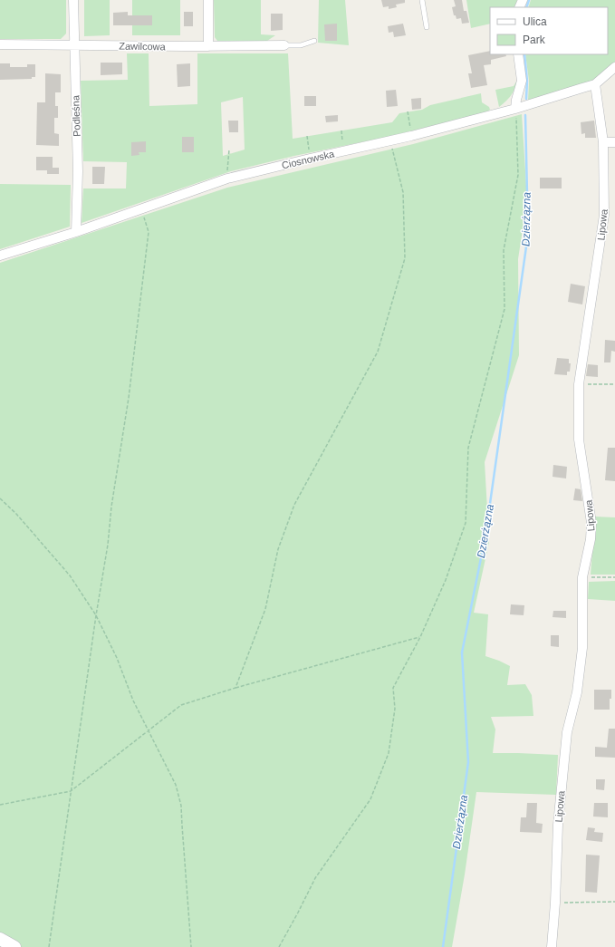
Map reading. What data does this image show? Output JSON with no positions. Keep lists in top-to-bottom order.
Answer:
{
  "streets": {
    "street": [
      "Zawilcowa",
      "Podleśna",
      "Ciosnowska",
      "Lipowa"
    ]
  },
  "crossings": [
    ["Zawilcowa", "Podleśna"],
    ["Podleśna", "Ciosnowska"],
    ["Ciosnowska", "Lipowa"]
  ],
  "water": ["Dzierżązna"],
  "legend": ["Ulica", "Park"]
}
